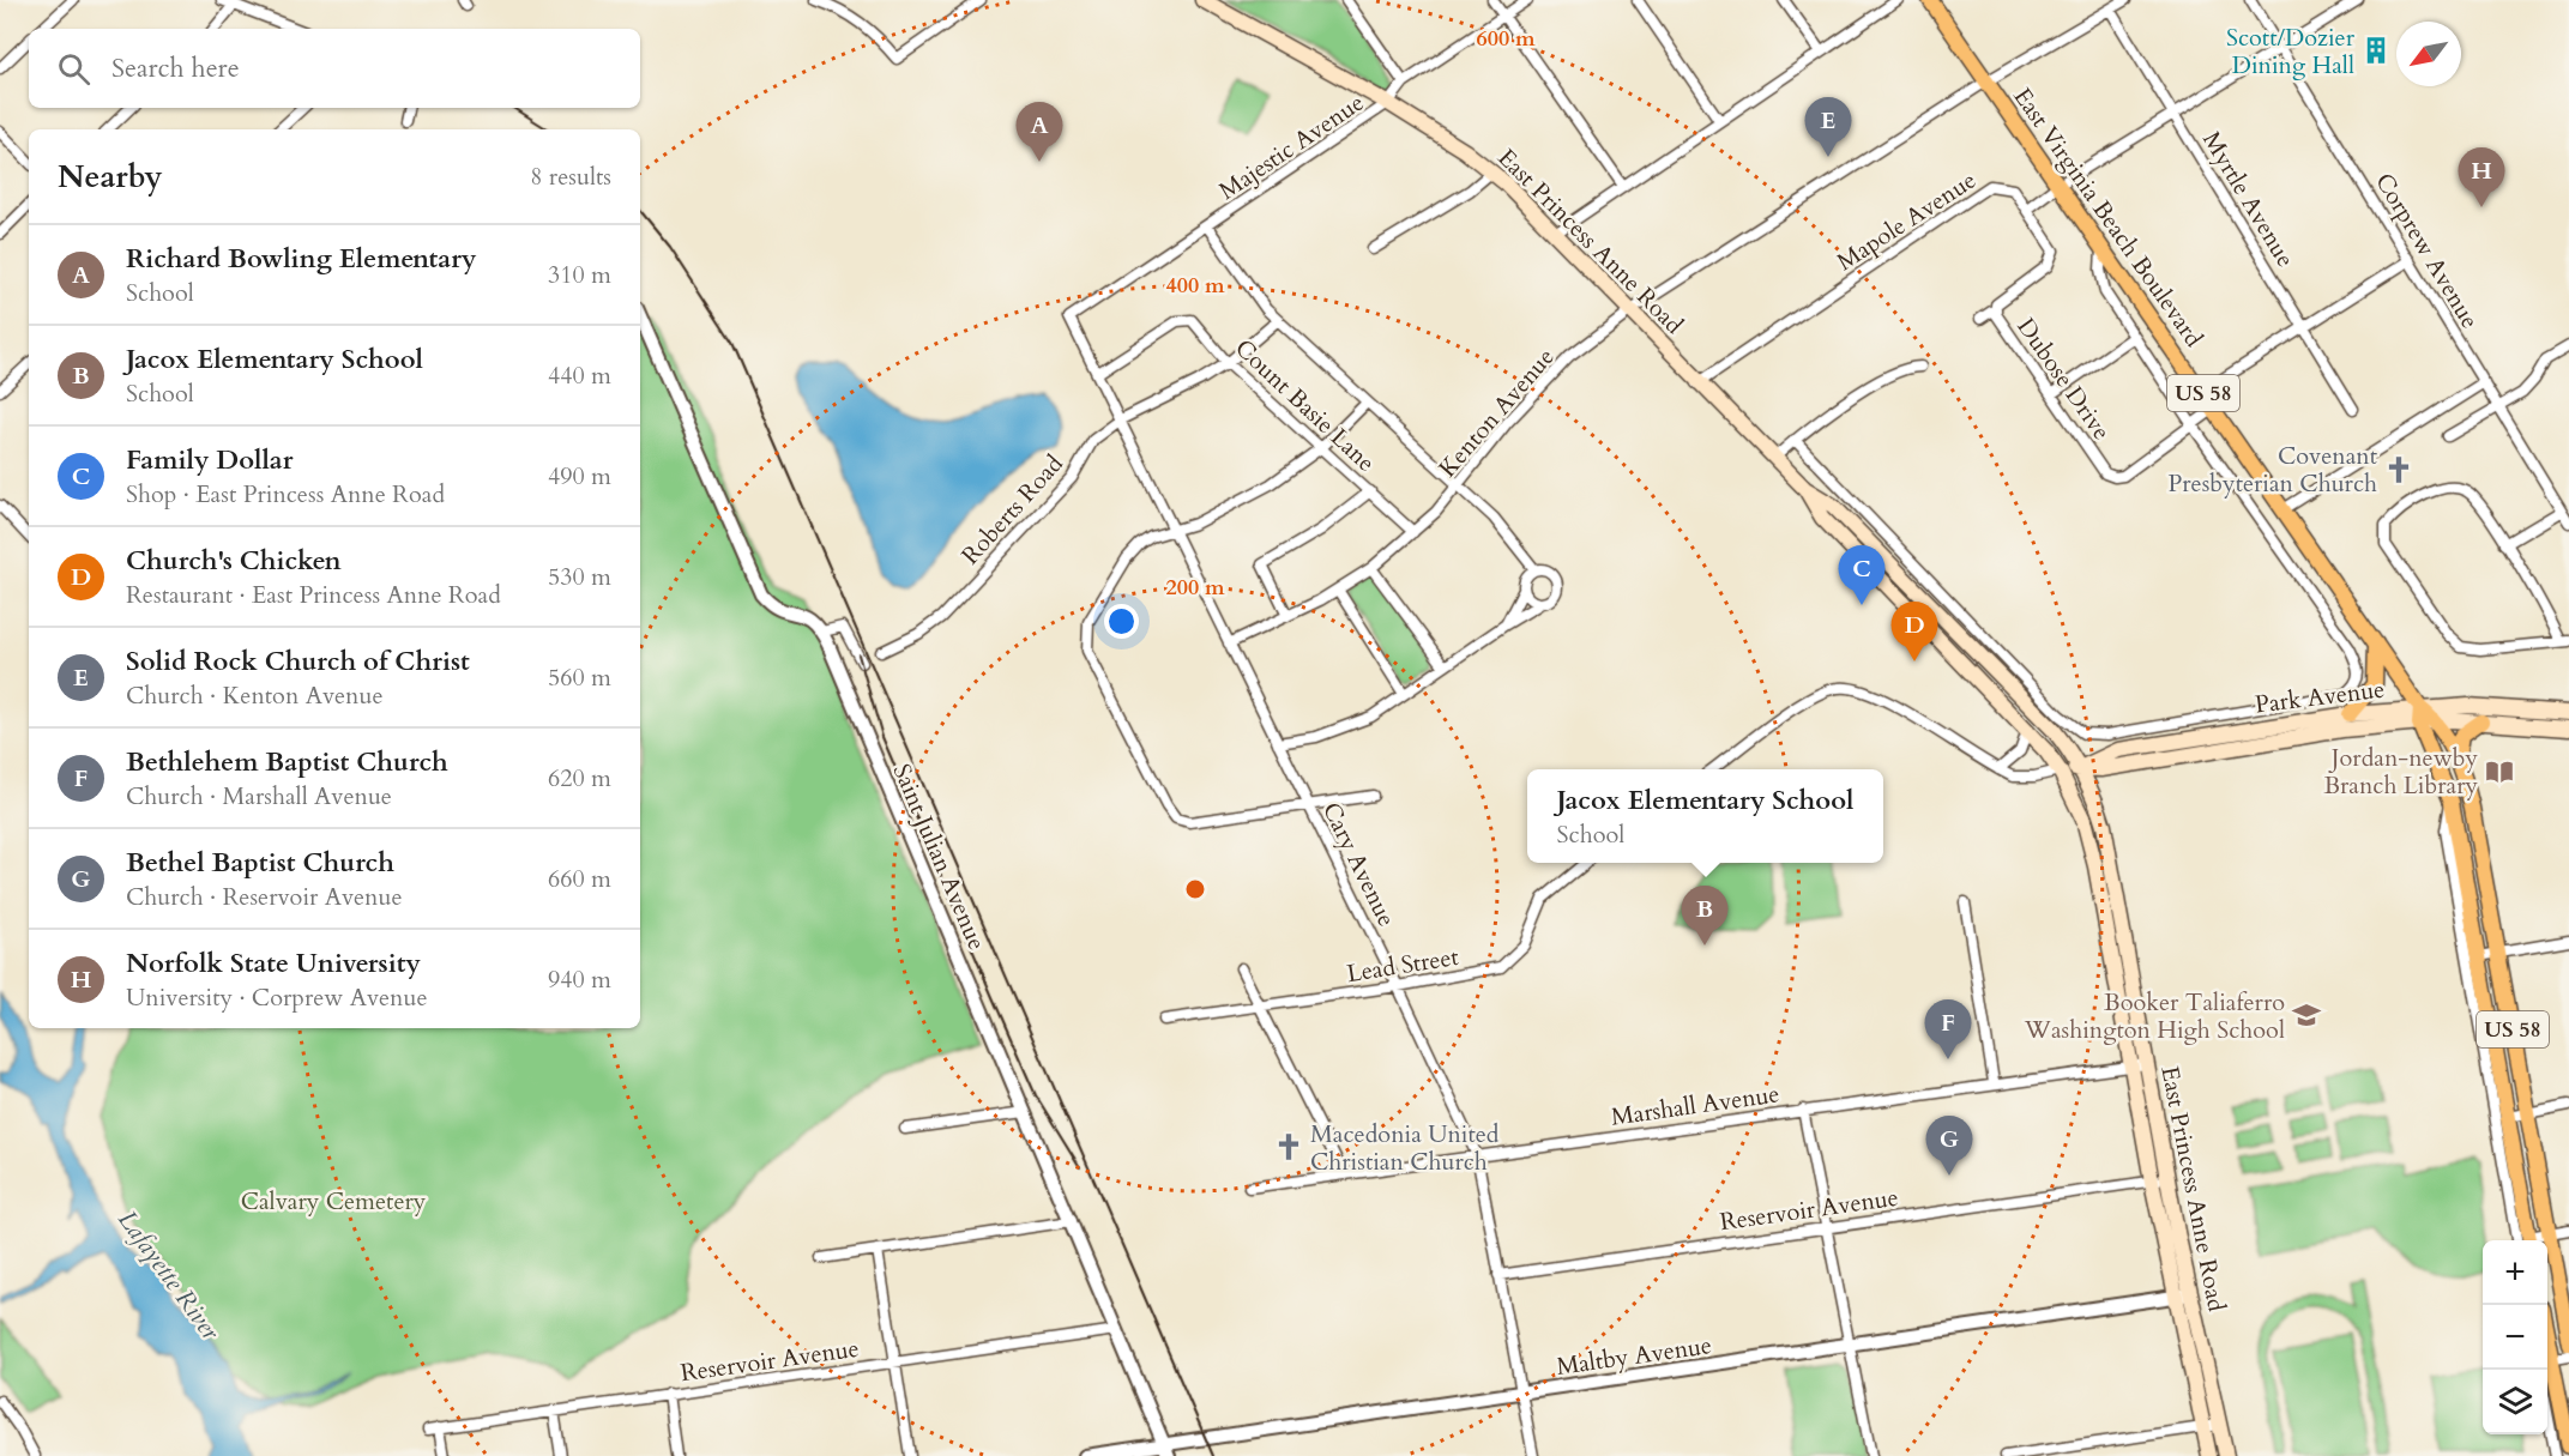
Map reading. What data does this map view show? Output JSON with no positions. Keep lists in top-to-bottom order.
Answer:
{
  "streets": {
    "main road": [
      "East Virginia Beach Boulevard",
      "East Princess Anne Road",
      "US 58",
      "Park Avenue"
    ],
    "street": [
      "Majestic Avenue",
      "Myrtle Avenue",
      "Mapole Avenue",
      "Corprew Avenue",
      "Dubose Drive",
      "Count Basie Lane",
      "Kenton Avenue",
      "Roberts Road",
      "Saint Julian Avenue",
      "Cary Avenue",
      "Lead Street",
      "Marshall Avenue",
      "Reservoir Avenue",
      "Maltby Avenue"
    ]
  },
  "crossings": [
    ["Majestic Avenue", "East Princess Anne Road"],
    ["Majestic Avenue", "Cary Avenue"],
    ["Myrtle Avenue", "Kenton Avenue"],
    ["East Virginia Beach Boulevard", "Dubose Drive"],
    ["East Virginia Beach Boulevard", "Kenton Avenue"],
    ["East Virginia Beach Boulevard", "Park Avenue"],
    ["Mapole Avenue", "East Princess Anne Road"],
    ["Mapole Avenue", "Dubose Drive"],
    ["East Princess Anne Road", "Kenton Avenue"],
    ["East Princess Anne Road", "Park Avenue"],
    ["East Princess Anne Road", "Marshall Avenue"],
    ["East Princess Anne Road", "Reservoir Avenue"],
    ["East Princess Anne Road", "Maltby Avenue"],
    ["US 58", "Park Avenue"],
    ["Count Basie Lane", "Kenton Avenue"],
    ["Count Basie Lane", "Roberts Road"],
    ["Count Basie Lane", "Cary Avenue"],
    ["Kenton Avenue", "Cary Avenue"],
    ["Roberts Road", "Cary Avenue"],
    ["Saint Julian Avenue", "Reservoir Avenue"],
    ["Saint Julian Avenue", "Maltby Avenue"],
    ["Cary Avenue", "Lead Street"],
    ["Cary Avenue", "Marshall Avenue"],
    ["Cary Avenue", "Reservoir Avenue"],
    ["Cary Avenue", "Maltby Avenue"]
  ],
  "water": ["Lafayette River"],
  "parks": ["Calvary Cemetery"],
  "places": {
    "building": ["Scott/Dozier Dining Hall"],
    "church": ["Covenant Presbyterian Church", "Macedonia United Christian Church"],
    "library": ["Jordan-newby Branch Library"],
    "school or university": ["Booker Taliaferro Washington High School"]
  },
  "north": "bottom left",
  "page": {
    "search": "Search here",
    "pins": [
      "E",
      "A",
      "H",
      "C",
      "D",
      "B",
      "F",
      "G"
    ],
    "heading": ["Nearby", "8 results"],
    "list": [
      {
        "mark": "A",
        "name": "Richard Bowling Elementary",
        "note": "School",
        "value": "310 m"
      },
      {
        "mark": "B",
        "name": "Jacox Elementary School",
        "note": "School",
        "value": "440 m"
      },
      {
        "mark": "C",
        "name": "Family Dollar",
        "note": "Shop · East Princess Anne Road",
        "value": "490 m"
      },
      {
        "mark": "D",
        "name": "Church's Chicken",
        "note": "Restaurant · East Princess Anne Road",
        "value": "530 m"
      },
      {
        "mark": "E",
        "name": "Solid Rock Church of Christ",
        "note": "Church · Kenton Avenue",
        "value": "560 m"
      },
      {
        "mark": "F",
        "name": "Bethlehem Baptist Church",
        "note": "Church · Marshall Avenue",
        "value": "620 m"
      },
      {
        "mark": "G",
        "name": "Bethel Baptist Church",
        "note": "Church · Reservoir Avenue",
        "value": "660 m"
      },
      {
        "mark": "H",
        "name": "Norfolk State University",
        "note": "University · Corprew Avenue",
        "value": "940 m"
      }
    ],
    "popup": ["Jacox Elementary School", "School"],
    "map_buttons": ["+", "−"]
  },
  "rings": ["600 m", "400 m", "200 m"]
}
